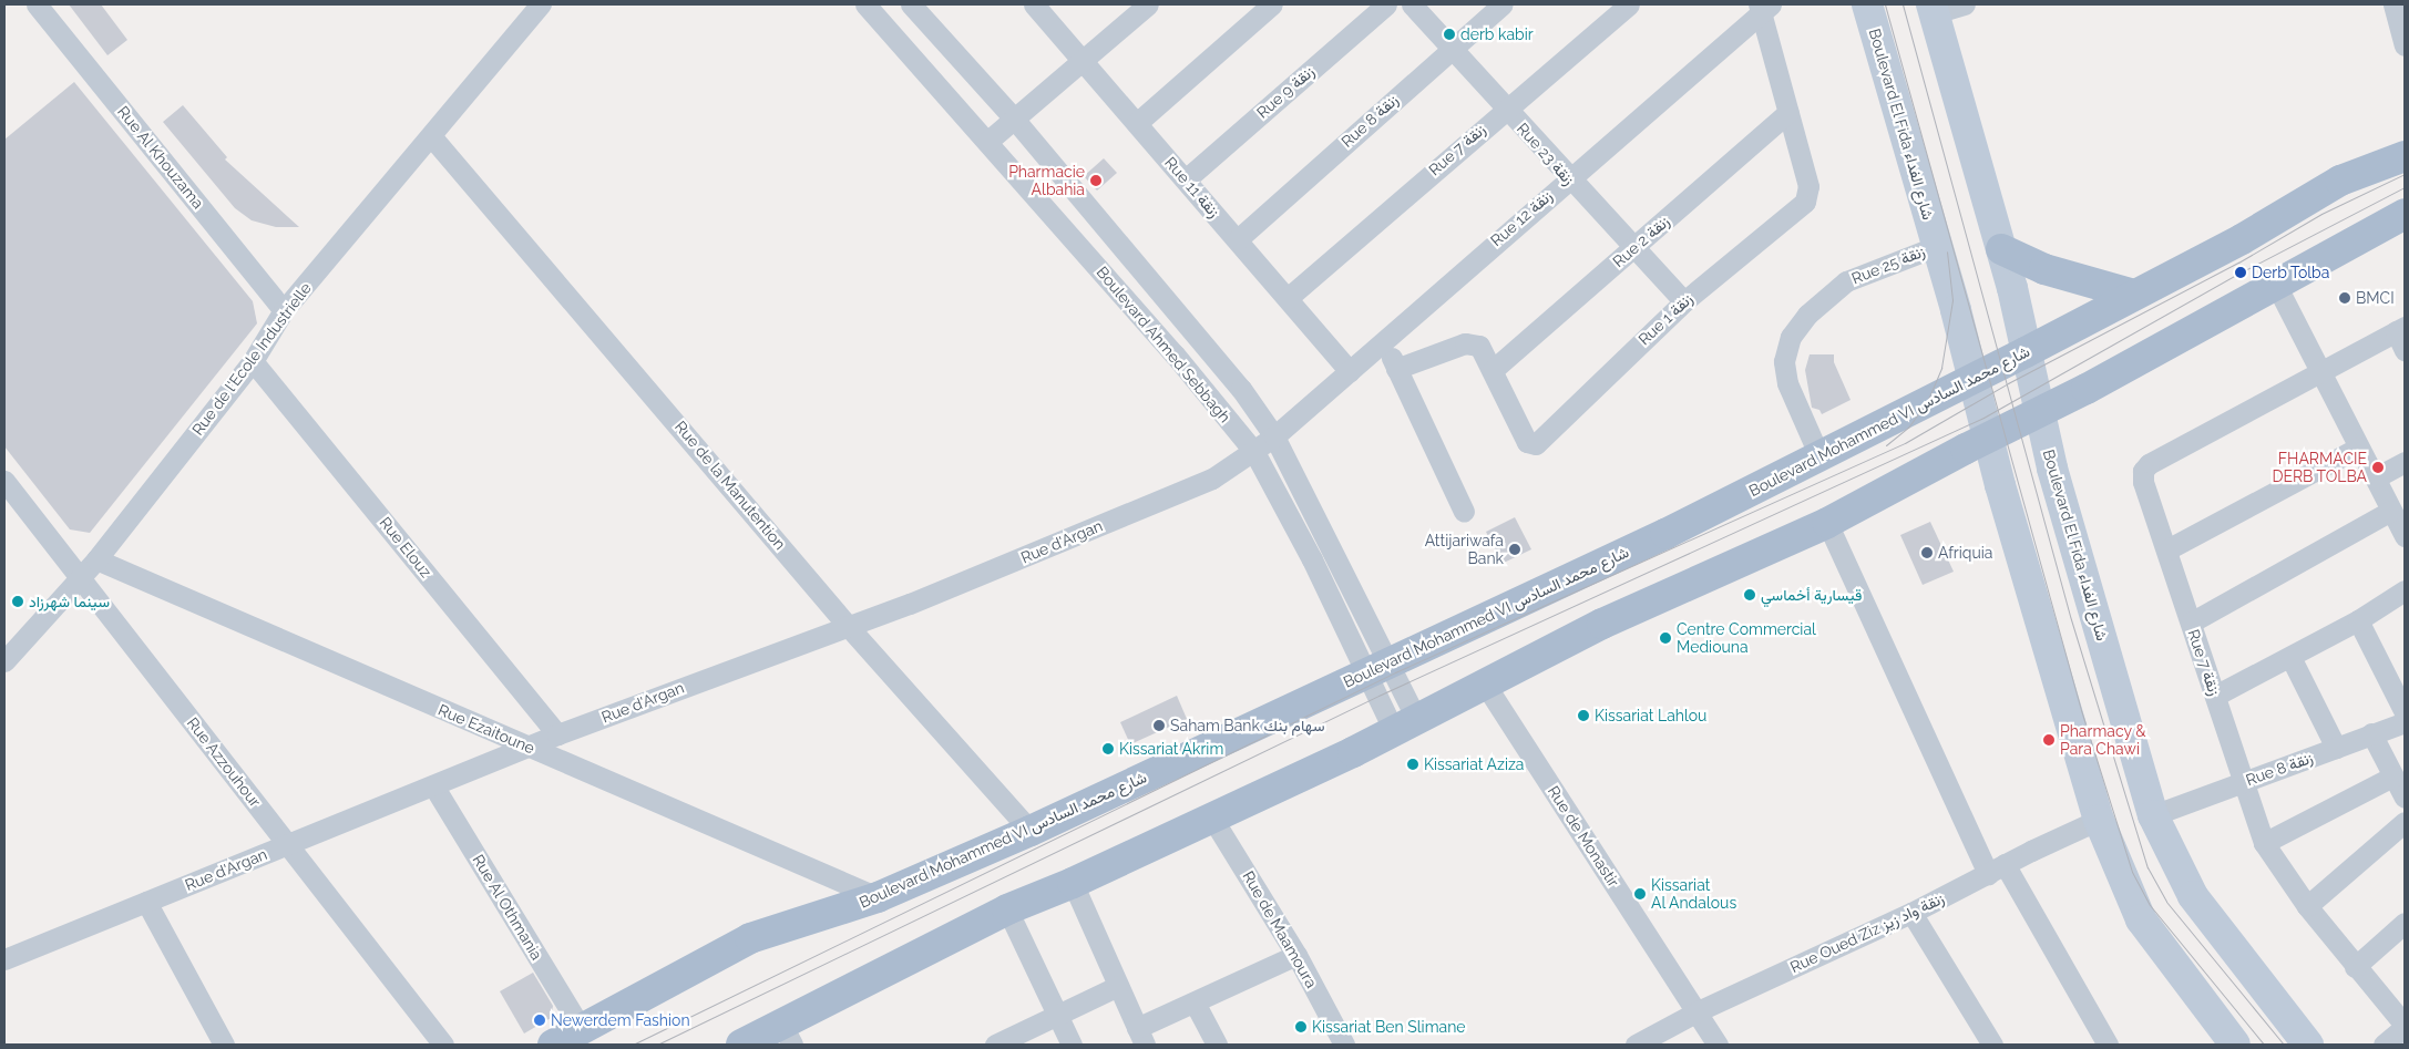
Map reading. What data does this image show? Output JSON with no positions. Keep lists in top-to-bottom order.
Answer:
{
  "streets": {
    "main road": ["Boulevard El Fida شارع الفداء", "Boulevard Mohammed VI شارع محمد السادس"],
    "street": [
      "Rue 9 زنقة",
      "Rue 8 زنقة",
      "Rue 7 زنقة",
      "Rue 23 زنقة",
      "Rue Al Khouzama",
      "Rue 11 زنقة",
      "Rue 12 زنقة",
      "Rue 2 زنقة",
      "Rue 25 زنقة",
      "Rue 1 زنقة",
      "Boulevard Ahmed Sebbagh",
      "Rue de l'Ecole Industrielle",
      "Rue de la Manutention",
      "Rue d'Argan",
      "Rue Elouz",
      "Rue Ezaitoune",
      "Rue Azzouhour",
      "Rue de Monastir",
      "Rue Al Othmania",
      "Rue de Maamoura",
      "Rue Oued Ziz زنقة واد زيز"
    ]
  },
  "crossings": [
    ["Rue 9 زنقة", "Rue 11 زنقة"],
    ["Rue 8 زنقة", "Boulevard El Fida شارع الفداء"],
    ["Rue 8 زنقة", "Rue 7 زنقة"],
    ["Rue 8 زنقة", "Rue 23 زنقة"],
    ["Rue 8 زنقة", "Rue 11 زنقة"],
    ["Boulevard El Fida شارع الفداء", "Rue 25 زنقة"],
    ["Boulevard El Fida شارع الفداء", "Boulevard Mohammed VI شارع محمد السادس"],
    ["Boulevard El Fida شارع الفداء", "Rue Oued Ziz زنقة واد زيز"],
    ["Rue 7 زنقة", "Rue 23 زنقة"],
    ["Rue 7 زنقة", "Rue 11 زنقة"],
    ["Rue 23 زنقة", "Rue 12 زنقة"],
    ["Rue 23 زنقة", "Rue 2 زنقة"],
    ["Rue 23 زنقة", "Rue 1 زنقة"],
    ["Rue Al Khouzama", "Rue de l'Ecole Industrielle"],
    ["Rue 11 زنقة", "Rue 12 زنقة"],
    ["Rue 12 زنقة", "Boulevard Ahmed Sebbagh"],
    ["Rue 12 زنقة", "Rue d'Argan"],
    ["Rue 2 زنقة", "Rue 1 زنقة"],
    ["Rue 25 زنقة", "Boulevard Mohammed VI شارع محمد السادس"],
    ["Boulevard Ahmed Sebbagh", "Boulevard Mohammed VI شارع محمد السادس"],
    ["Boulevard Ahmed Sebbagh", "Rue d'Argan"],
    ["Rue de l'Ecole Industrielle", "Rue de la Manutention"],
    ["Rue de l'Ecole Industrielle", "Rue Elouz"],
    ["Rue de l'Ecole Industrielle", "Rue Ezaitoune"],
    ["Rue de l'Ecole Industrielle", "Rue Azzouhour"],
    ["Boulevard Mohammed VI شارع محمد السادس", "Rue de la Manutention"],
    ["Boulevard Mohammed VI شارع محمد السادس", "Rue Ezaitoune"],
    ["Boulevard Mohammed VI شارع محمد السادس", "Rue Al Othmania"],
    ["Rue de la Manutention", "Rue d'Argan"],
    ["Rue d'Argan", "Rue Elouz"],
    ["Rue d'Argan", "Rue Ezaitoune"],
    ["Rue d'Argan", "Rue Azzouhour"],
    ["Rue d'Argan", "Rue Al Othmania"],
    ["Rue de Monastir", "Rue Oued Ziz زنقة واد زيز"]
  ],
  "places": [
    "derb kabir",
    "Pharmacie Albahia",
    "Derb Tolba",
    "BMCI",
    "FHARMACIE DERB TOLBA",
    "Attijariwafa Bank",
    "Afriquia",
    "قيسارية أخماسي",
    "سينما شهرزاد",
    "Centre Commercial Mediouna",
    "Kissariat Lahlou",
    "Saham Bank سهام بنك",
    "Pharmacy & Para Chawi",
    "Kissariat Akrim",
    "Kissariat Aziza",
    "Kissariat Al Andalous",
    "Newerdem Fashion",
    "Kissariat Ben Slimane"
  ]
}
